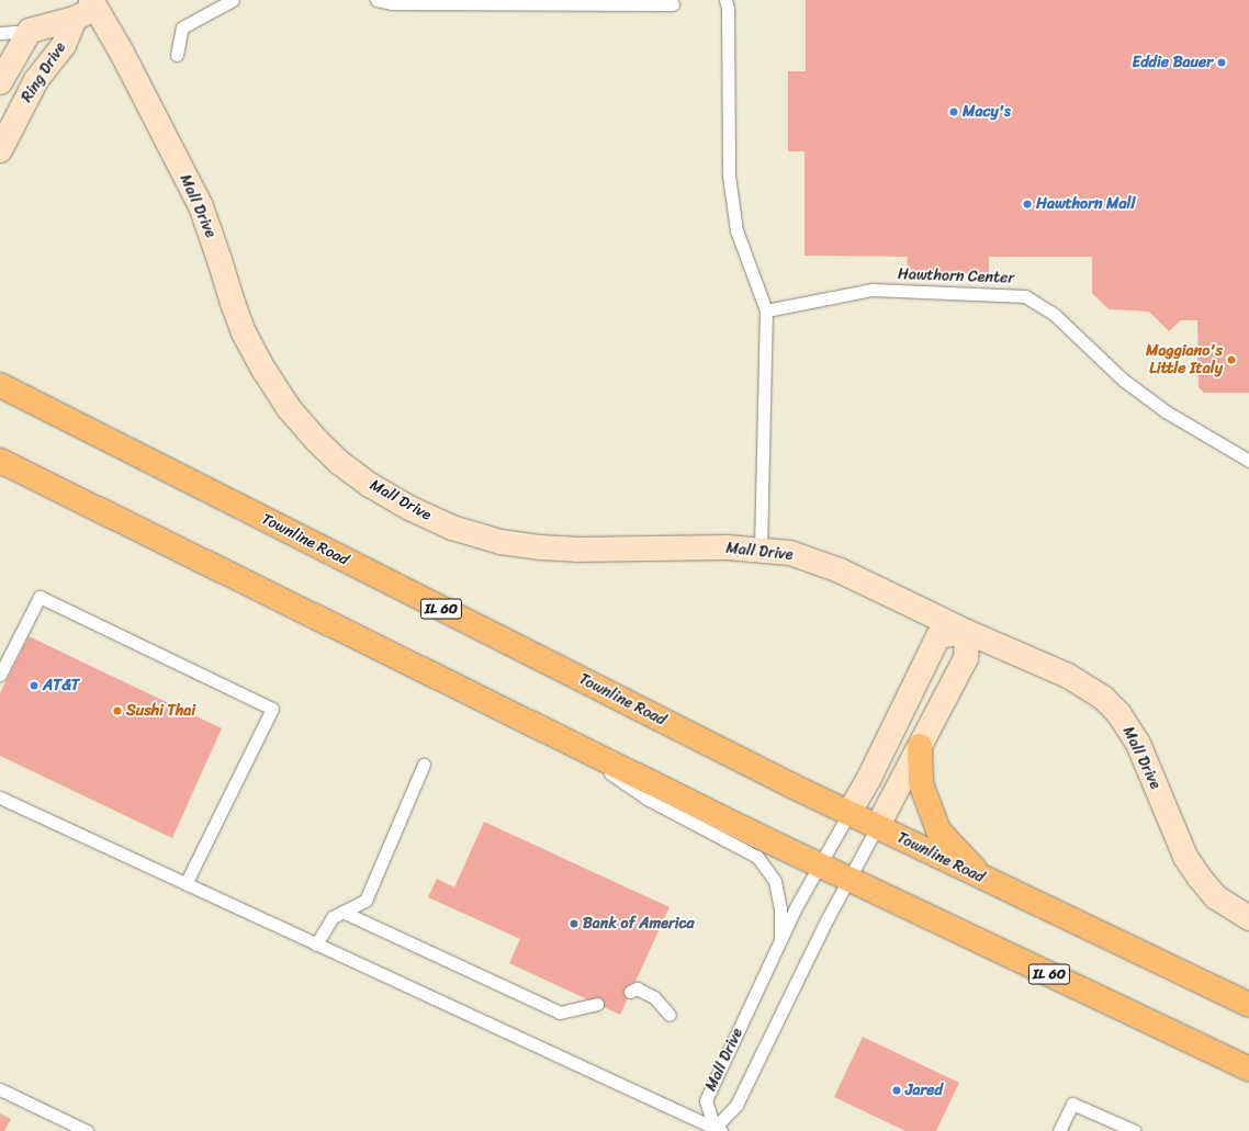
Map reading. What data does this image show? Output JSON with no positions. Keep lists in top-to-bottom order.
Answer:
{
  "streets": {
    "main road": ["Townline Road", "IL 60"],
    "street": ["Ring Drive", "Mall Drive"],
    "lane": ["Hawthorn Center"]
  },
  "crossings": [
    ["Ring Drive", "Mall Drive"],
    ["Mall Drive", "Townline Road"],
    ["Mall Drive", "IL 60"]
  ],
  "places": [
    "Eddie Bauer",
    "Macy's",
    "Hawthorn Mall",
    "Maggiano's Little Italy",
    "AT&T",
    "Sushi Thai",
    "Bank of America",
    "Jared"
  ]
}
